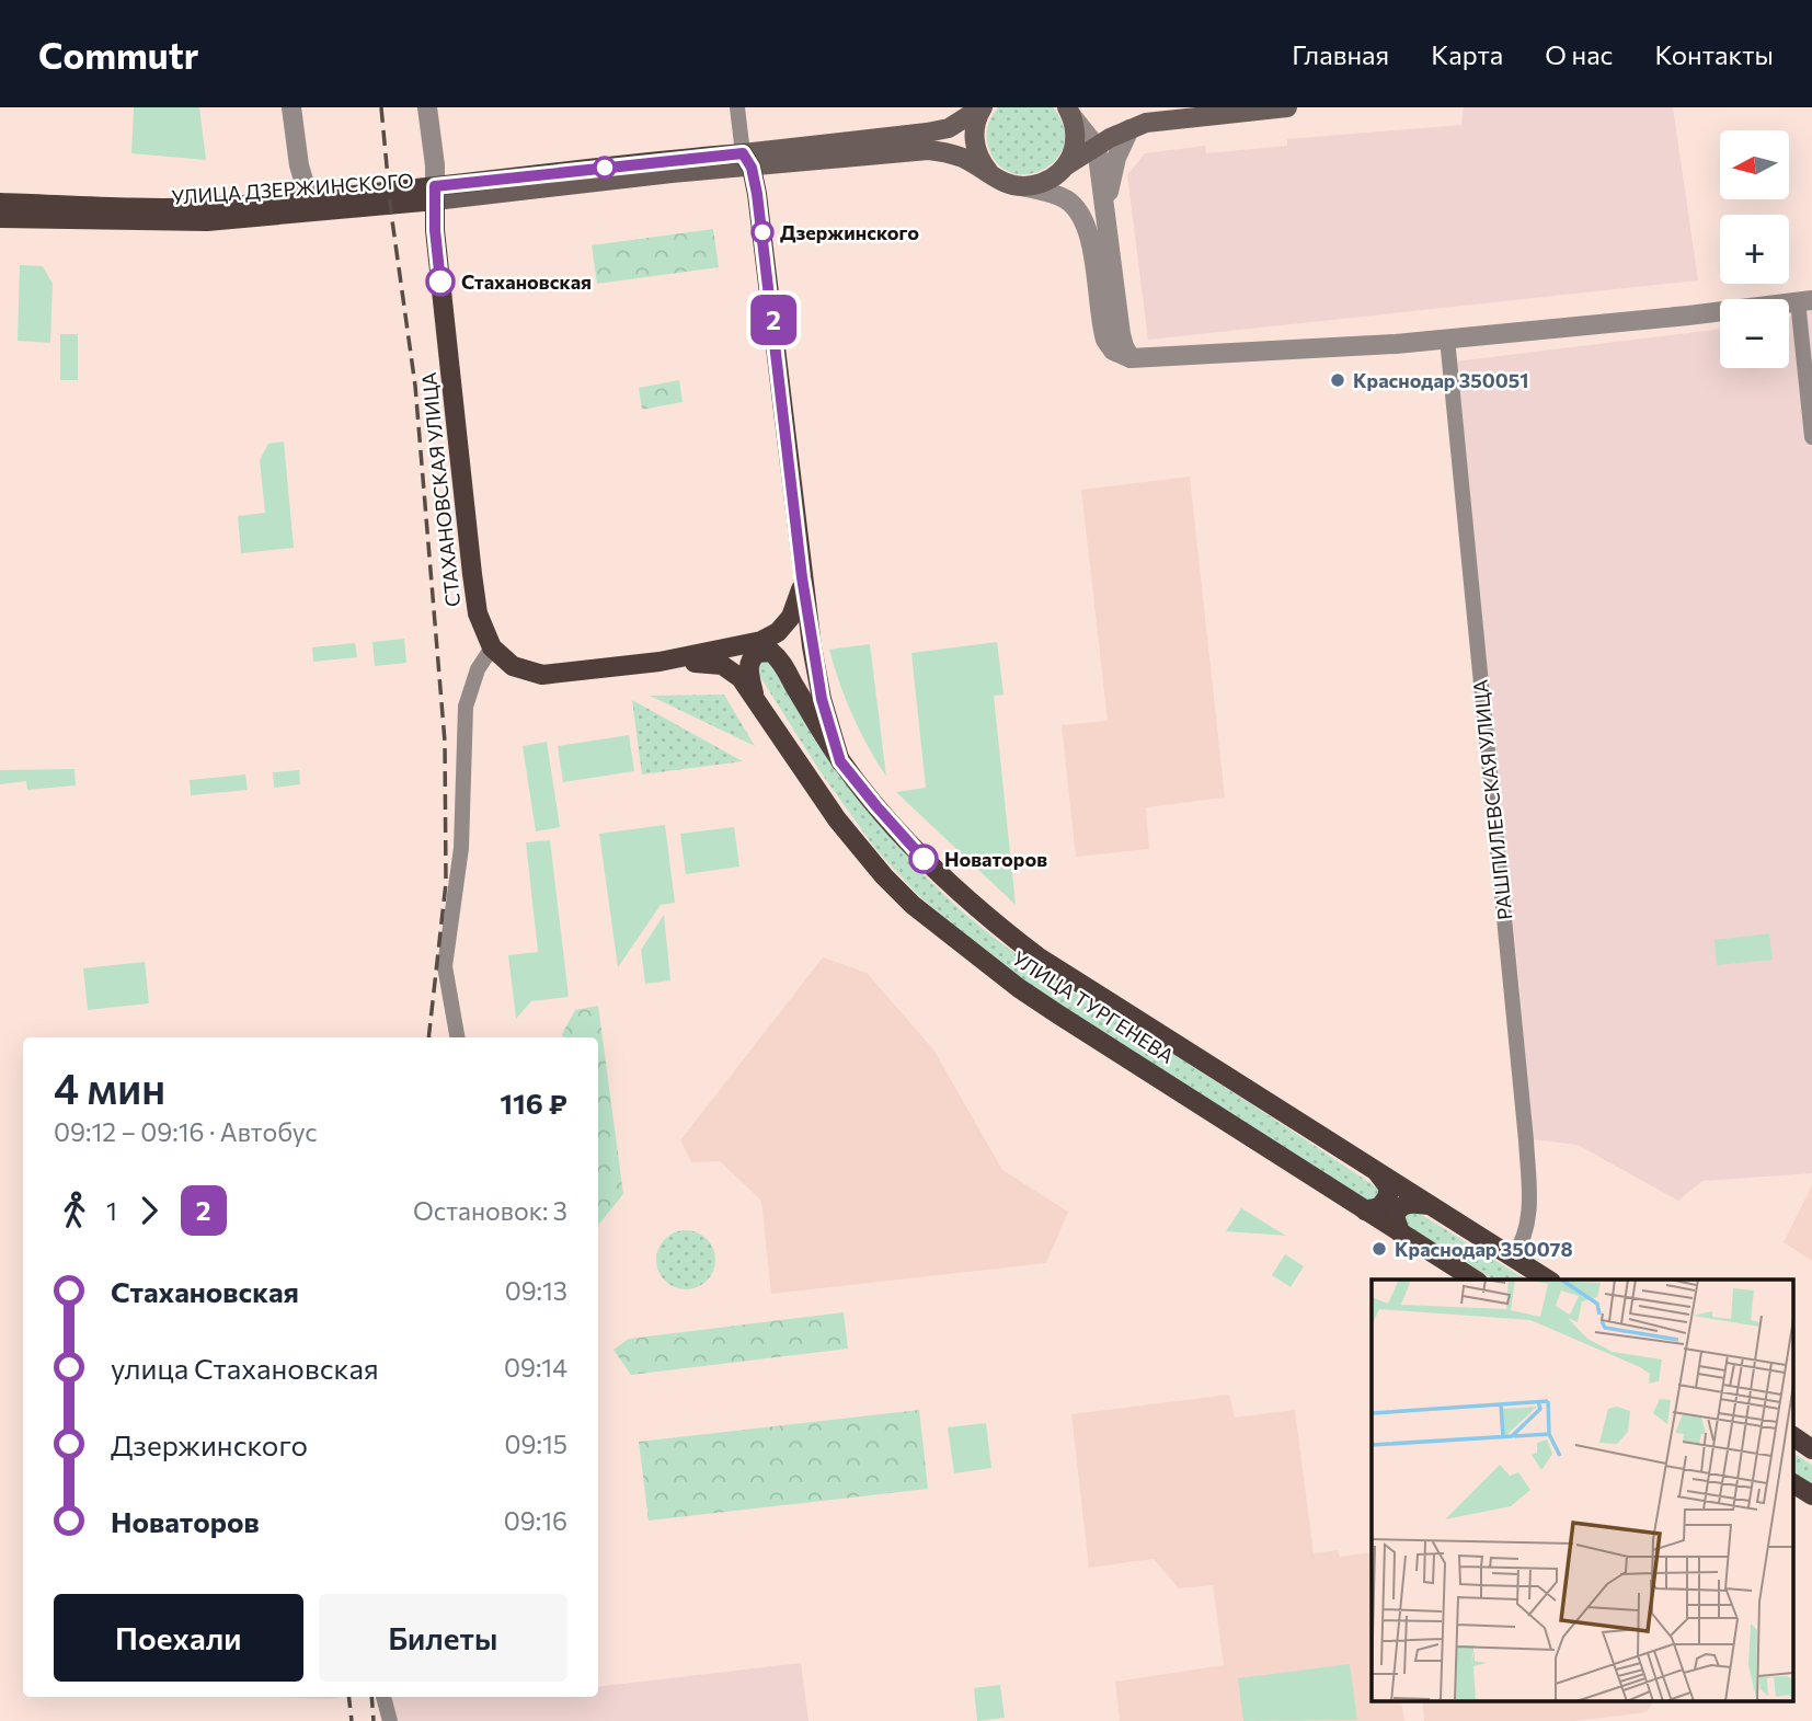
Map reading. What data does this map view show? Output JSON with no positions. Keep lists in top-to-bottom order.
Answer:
{
  "streets": {
    "main road": ["УЛИЦА ДЗЕРЖИНСКОГО", "СТАХАНОВСКАЯ УЛИЦА", "УЛИЦА ТУРГЕНЕВА"],
    "street": ["РАШПИЛЕВСКАЯ УЛИЦА"]
  },
  "crossings": [
    ["УЛИЦА ДЗЕРЖИНСКОГО", "СТАХАНОВСКАЯ УЛИЦА"],
    ["УЛИЦА ДЗЕРЖИНСКОГО", "УЛИЦА ТУРГЕНЕВА"],
    ["РАШПИЛЕВСКАЯ УЛИЦА", "УЛИЦА ТУРГЕНЕВА"]
  ],
  "places": [
    "Дзержинского",
    "Стахановская",
    "Краснодар 350051",
    "Новаторов",
    "Краснодар 350078"
  ],
  "lines": ["bus line 2"],
  "north": "left",
  "page": {
    "header": "Commutr",
    "nav": [
      "Главная",
      "Карта",
      "О нас",
      "Контакты"
    ],
    "on_map": "2",
    "map_buttons": ["+", "−"],
    "heading": ["4 мин", "09:12 – 09:16 · Автобус", "116 ₽"],
    "legs": ["1", "2", "Остановок: 3"],
    "list": [
      {
        "name": "Стахановская",
        "value": "09:13"
      },
      {
        "name": "улица Стахановская",
        "value": "09:14"
      },
      {
        "name": "Дзержинского",
        "value": "09:15"
      },
      {
        "name": "Новаторов",
        "value": "09:16"
      }
    ],
    "buttons": ["Поехали", "Билеты"]
  }
}
